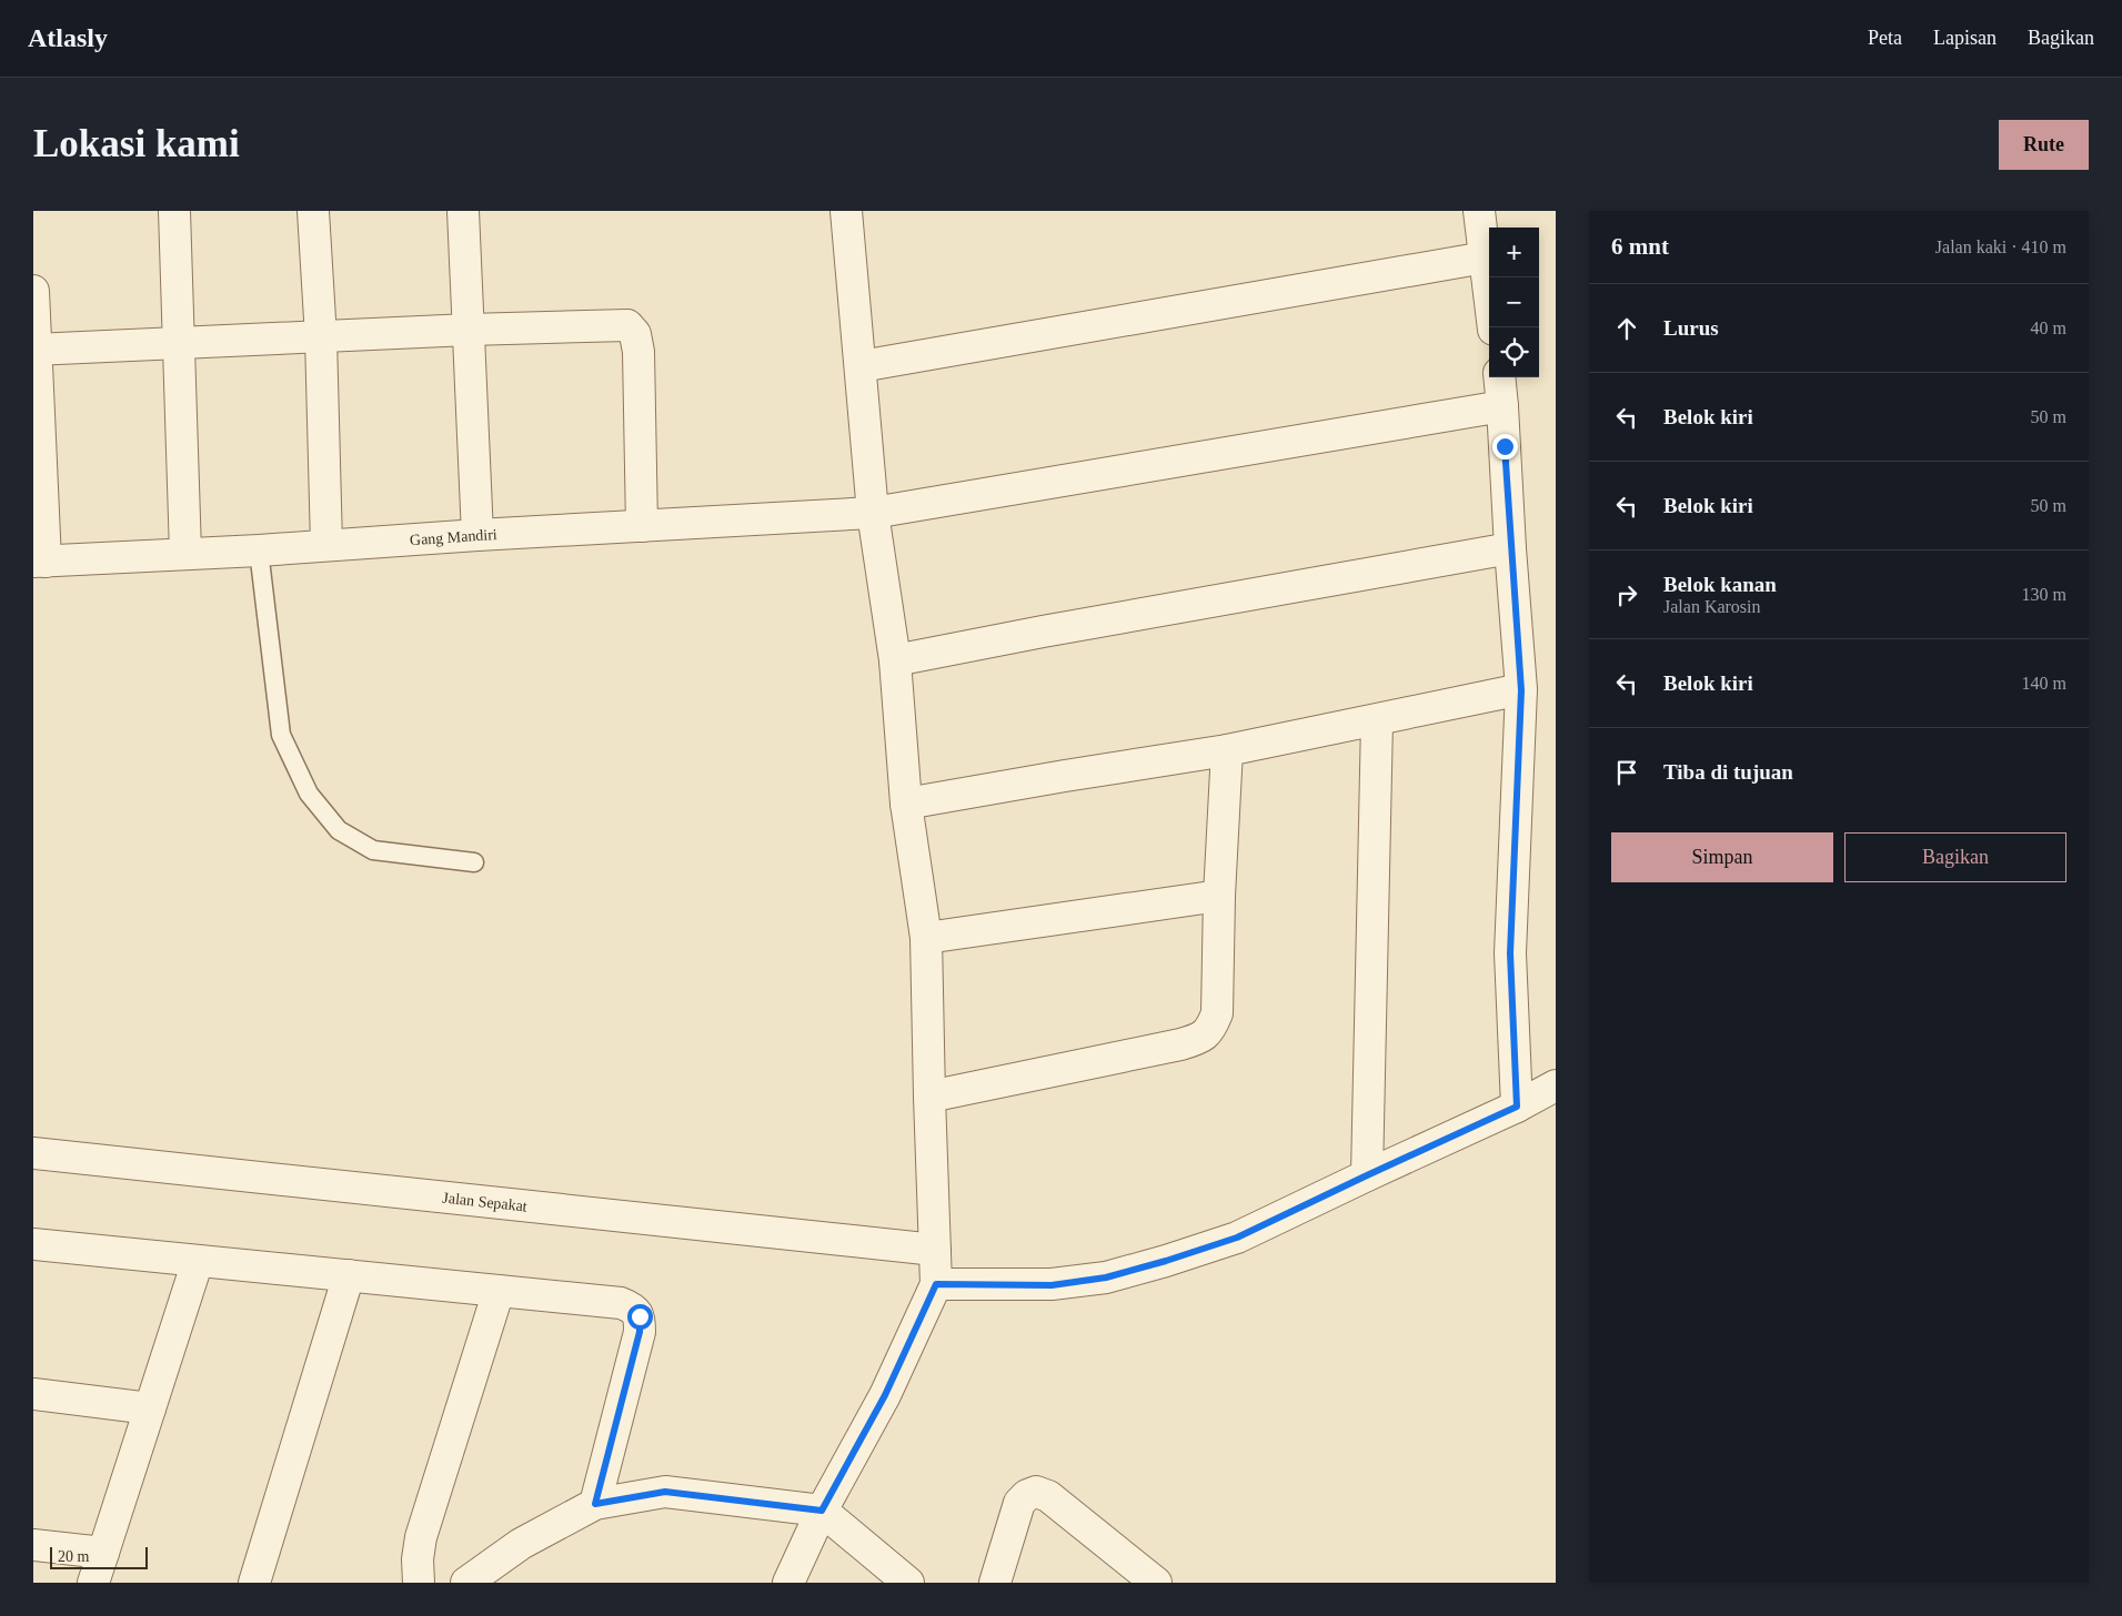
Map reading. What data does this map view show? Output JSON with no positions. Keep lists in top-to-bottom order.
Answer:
{
  "streets": {
    "street": ["Gang Mandiri", "Jalan Sepakat"]
  },
  "scale_bar": "20 m",
  "page": {
    "header": "Atlasly",
    "nav": ["Peta", "Lapisan", "Bagikan"],
    "buttons": [
      "Rute",
      ["Simpan", "Bagikan"]
    ],
    "title": "Lokasi kami",
    "heading": ["6 mnt", "Jalan kaki · 410 m"],
    "map_buttons": ["+", "−"],
    "list": [
      ["Lurus", "40 m"],
      ["Belok kiri", "50 m"],
      ["Belok kiri", "50 m"],
      ["Belok kanan", "Jalan Karosin", "130 m"],
      ["Belok kiri", "140 m"],
      "Tiba di tujuan"
    ],
    "scale": "20 m"
  }
}
